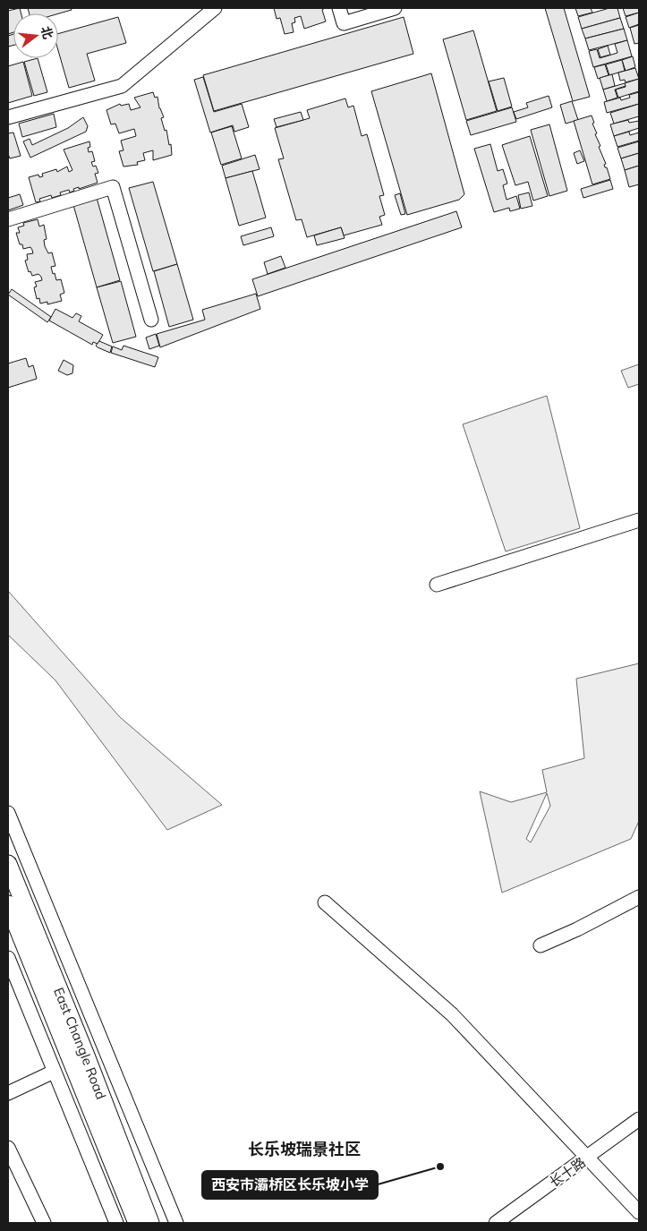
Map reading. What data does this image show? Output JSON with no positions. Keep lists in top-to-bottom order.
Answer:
{
  "streets": {
    "main road": ["East Changle Road"],
    "street": ["长十路"]
  },
  "districts": ["长乐坡瑞景社区"],
  "places": ["西安市灞桥区长乐坡小学"],
  "north": "right"
}
